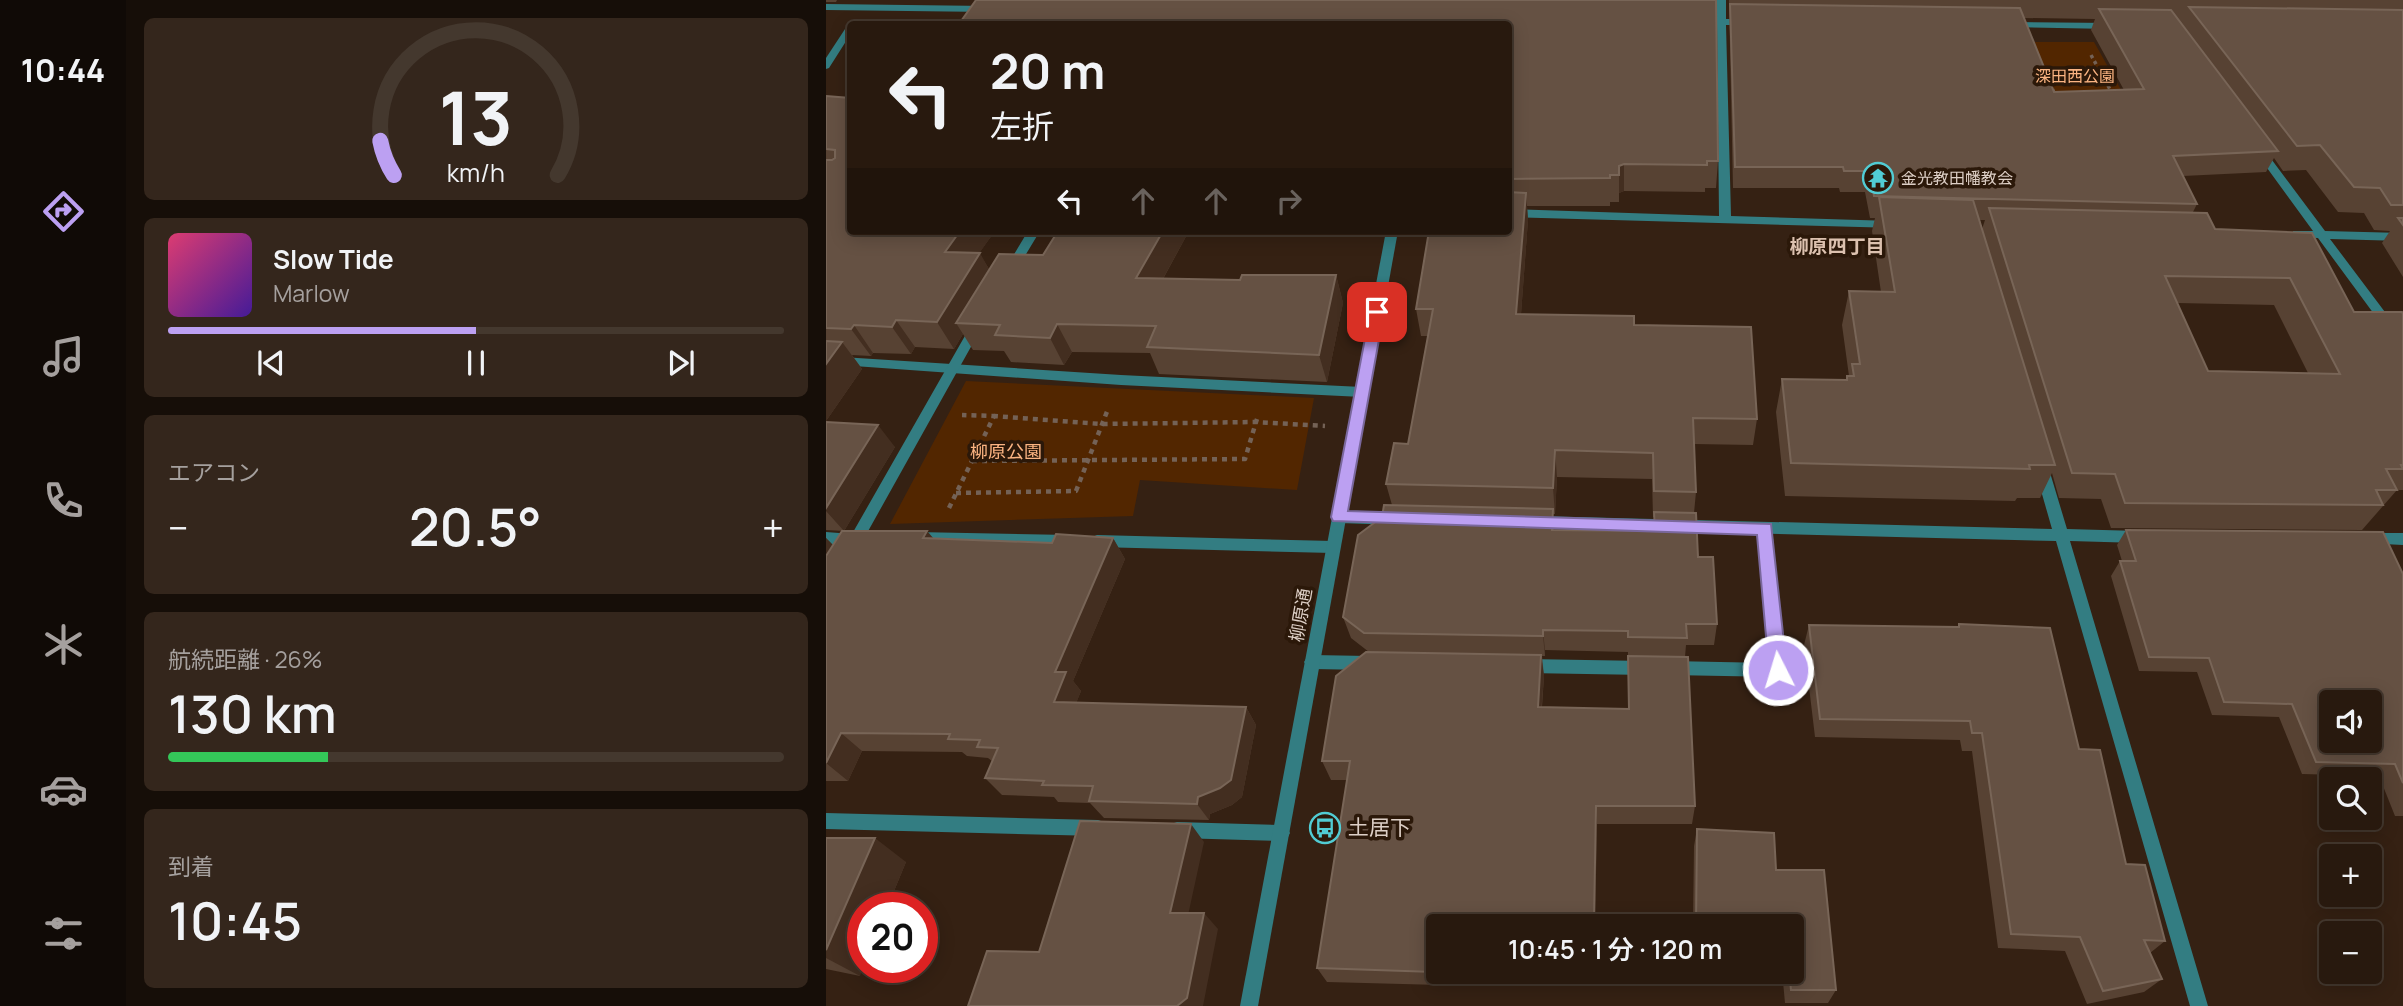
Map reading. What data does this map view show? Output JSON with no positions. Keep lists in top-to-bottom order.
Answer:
{
  "streets": {
    "street": ["柳原通"]
  },
  "districts": ["柳原四丁目"],
  "parks": ["深田西公園", "柳原公園"],
  "places": {
    "temple": ["金光教田幡教会"],
    "bus stop": ["土居下"]
  },
  "page": {
    "tabs": "10:44",
    "turn": ["20 m", "左折"],
    "song": ["Slow Tide", "Marlow"],
    "tile": [
      "エアコン",
      ["航続距離 · 26%", "130 km"],
      ["到着", "10:45"]
    ],
    "heat": ["−", "20.5°", "+"],
    "map_buttons": ["+", "−"],
    "limit": "20",
    "trip": "10:45 · 1 分 · 120 m",
    "gauge": ["13", "km/h"]
  }
}
